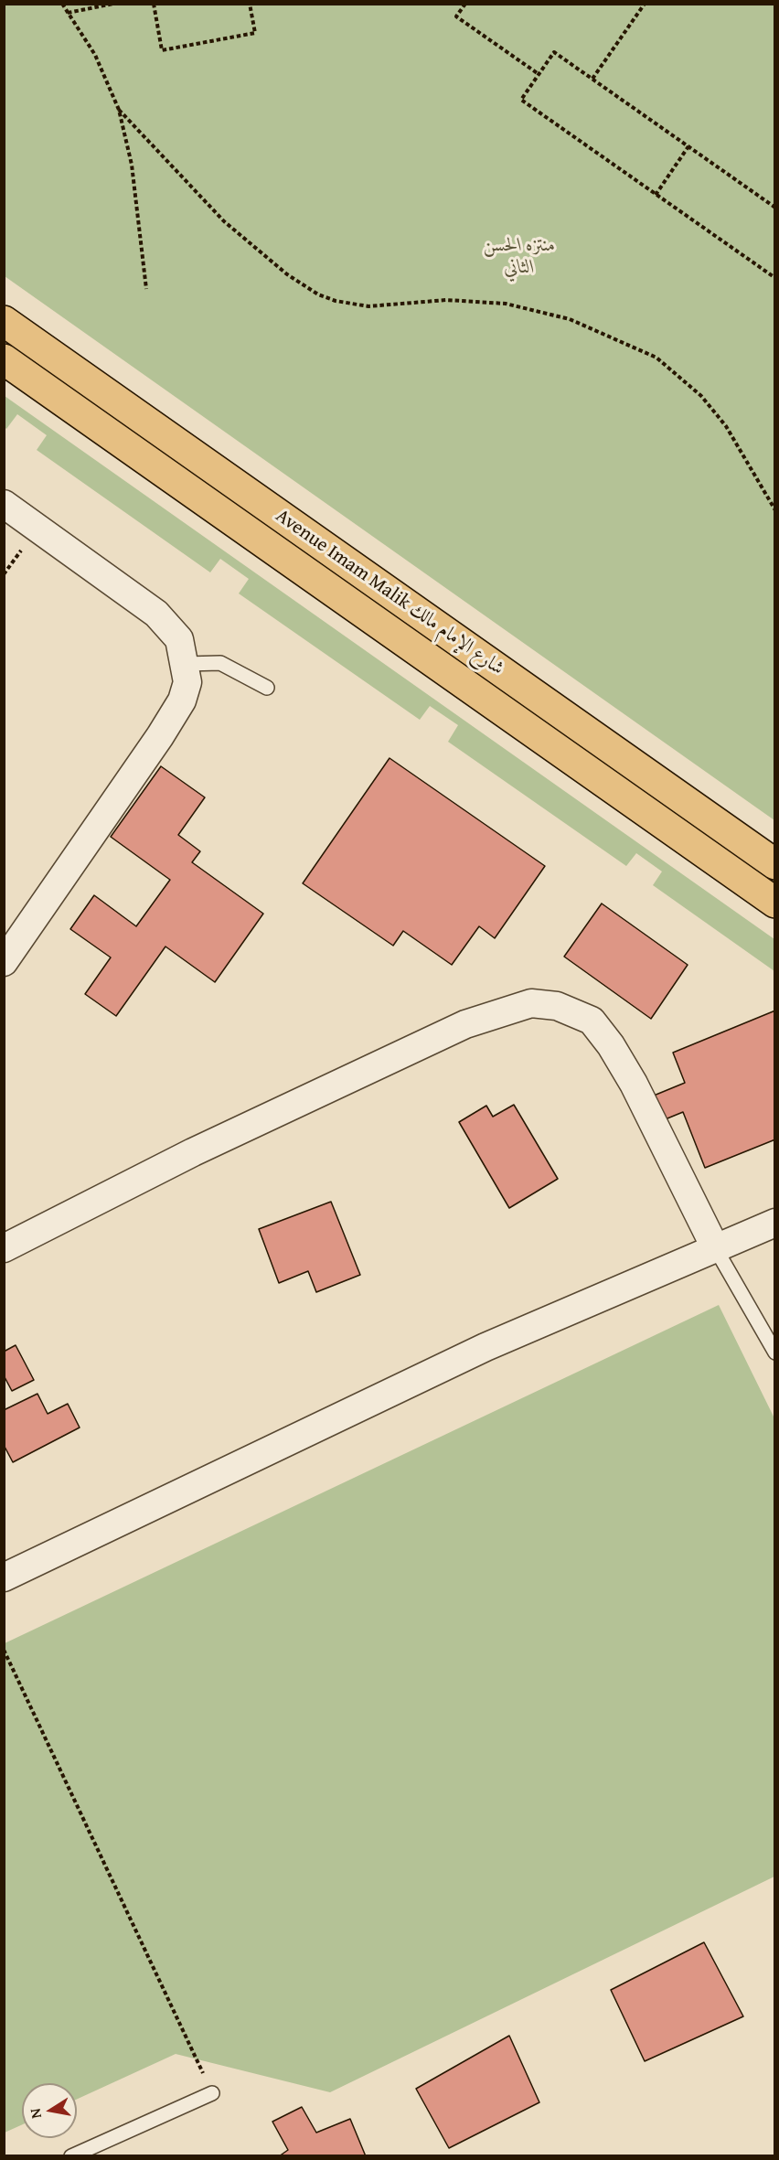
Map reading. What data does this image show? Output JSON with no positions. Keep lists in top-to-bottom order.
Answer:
{
  "streets": {
    "main road": ["Avenue Imam Malik شارع الإمام مالك"]
  },
  "parks": ["منتزه الحسن الثاني"],
  "north": "left"
}
